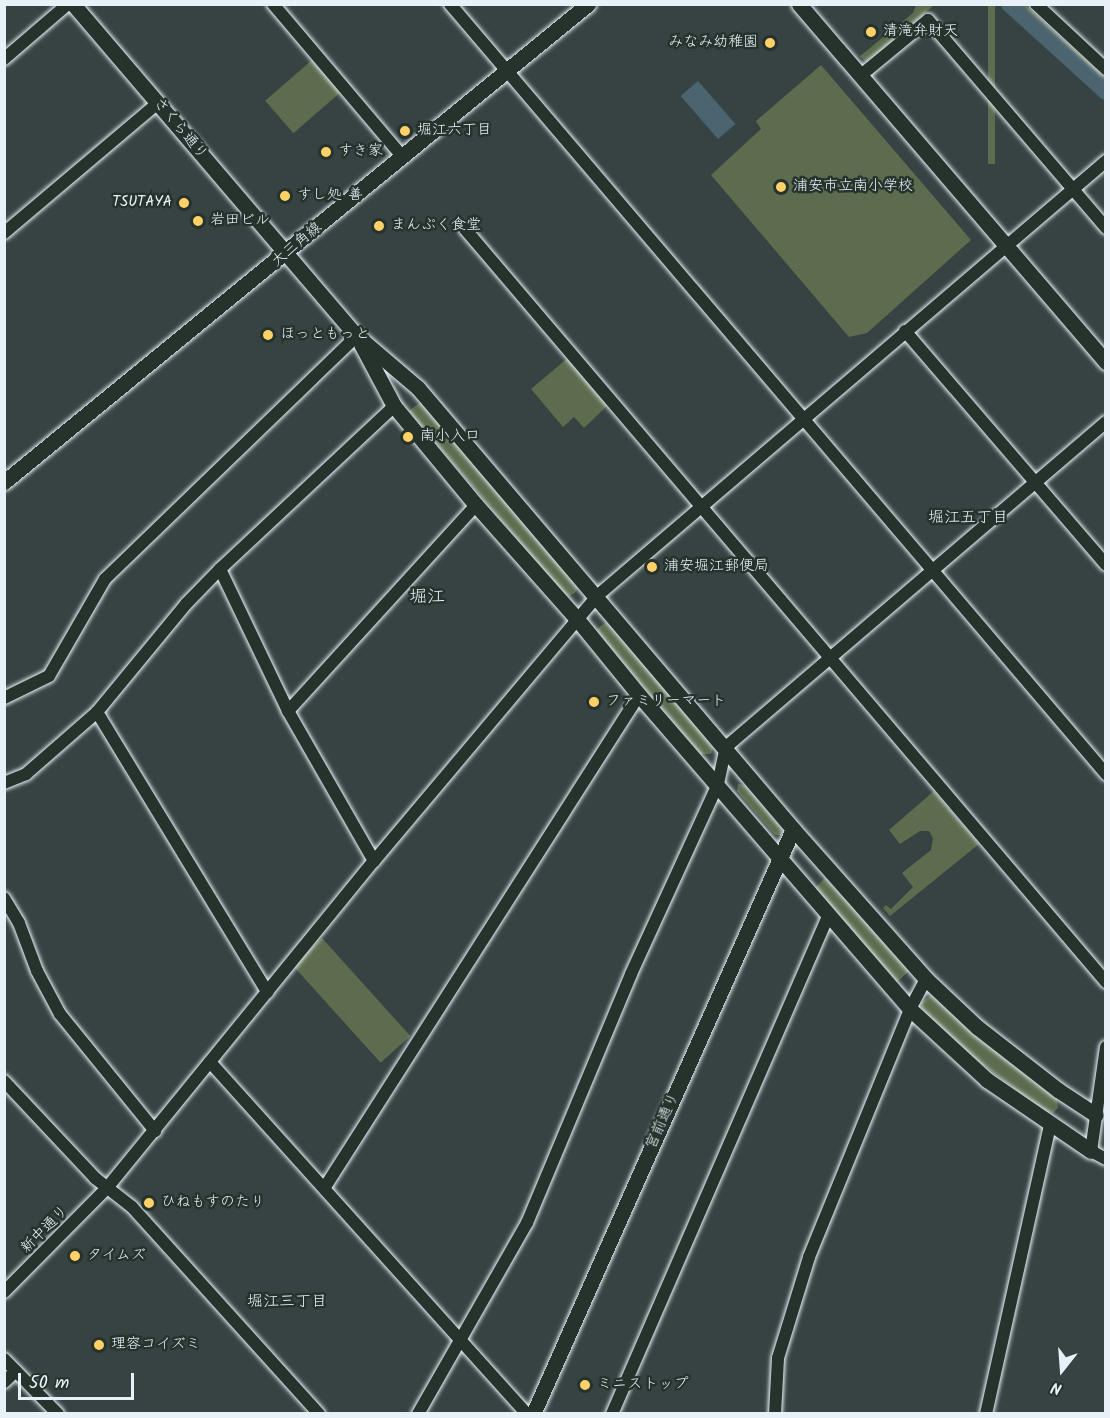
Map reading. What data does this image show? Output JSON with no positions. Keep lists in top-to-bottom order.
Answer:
{
  "streets": {
    "street": [
      "さくら通り",
      "大三角線",
      "宮前通り",
      "新中通り"
    ]
  },
  "crossings": [
    ["さくら通り", "大三角線"]
  ],
  "districts": ["堀江五丁目", "堀江", "堀江三丁目"],
  "places": [
    "清滝弁財天",
    "みなみ幼稚園",
    "堀江六丁目",
    "すき家",
    "浦安市立南小学校",
    "すし処 善",
    "TSUTAYA",
    "岩田ビル",
    "まんぷく食堂",
    "ほっともっと",
    "南小入口",
    "浦安堀江郵便局",
    "ファミリーマート",
    "ひねもすのたり",
    "タイムズ",
    "理容コイズミ",
    "ミニストップ"
  ],
  "scale_bar": "50 m",
  "north": "bottom"
}
